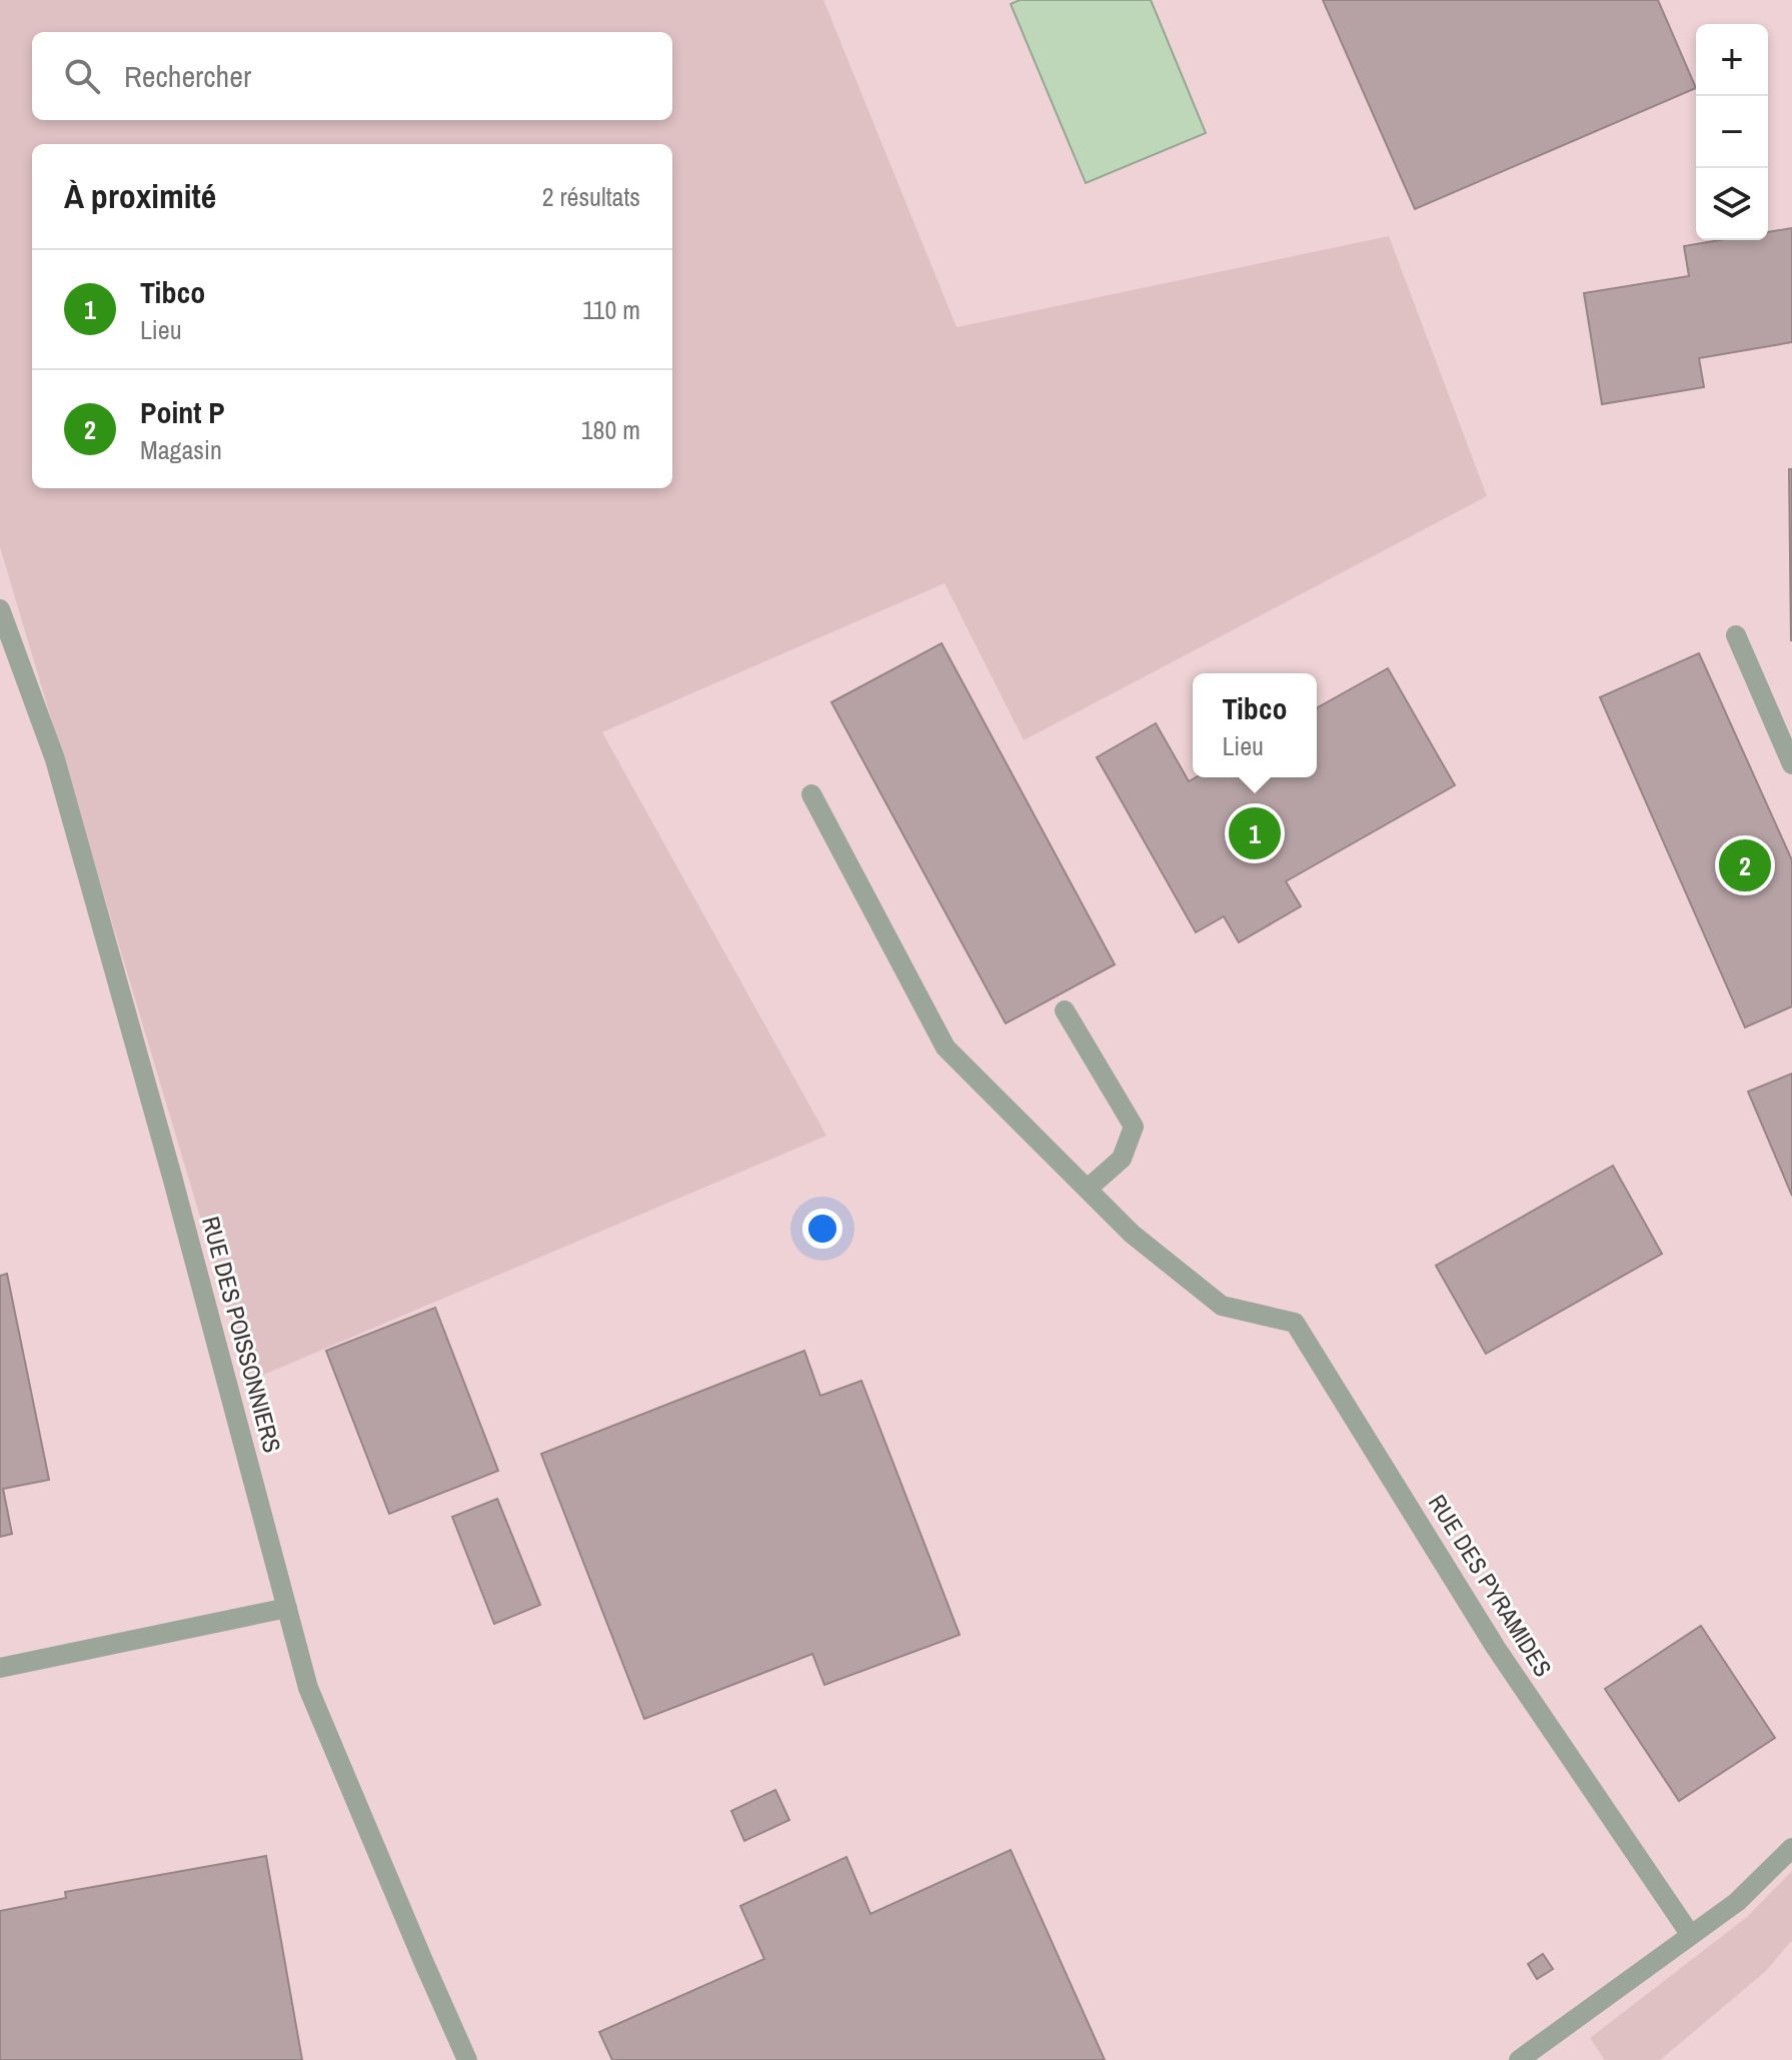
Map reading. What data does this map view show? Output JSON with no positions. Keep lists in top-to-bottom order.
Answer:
{
  "streets": {
    "street": ["RUE DES POISSONNIERS", "RUE DES PYRAMIDES"]
  },
  "page": {
    "map_buttons": ["+", "−"],
    "search": "Rechercher",
    "heading": ["À proximité", "2 résultats"],
    "list": [
      {
        "mark": "1",
        "name": "Tibco",
        "note": "Lieu",
        "value": "110 m"
      },
      {
        "mark": "2",
        "name": "Point P",
        "note": "Magasin",
        "value": "180 m"
      }
    ],
    "popup": ["Tibco", "Lieu"],
    "pins": ["1", "2"]
  }
}
